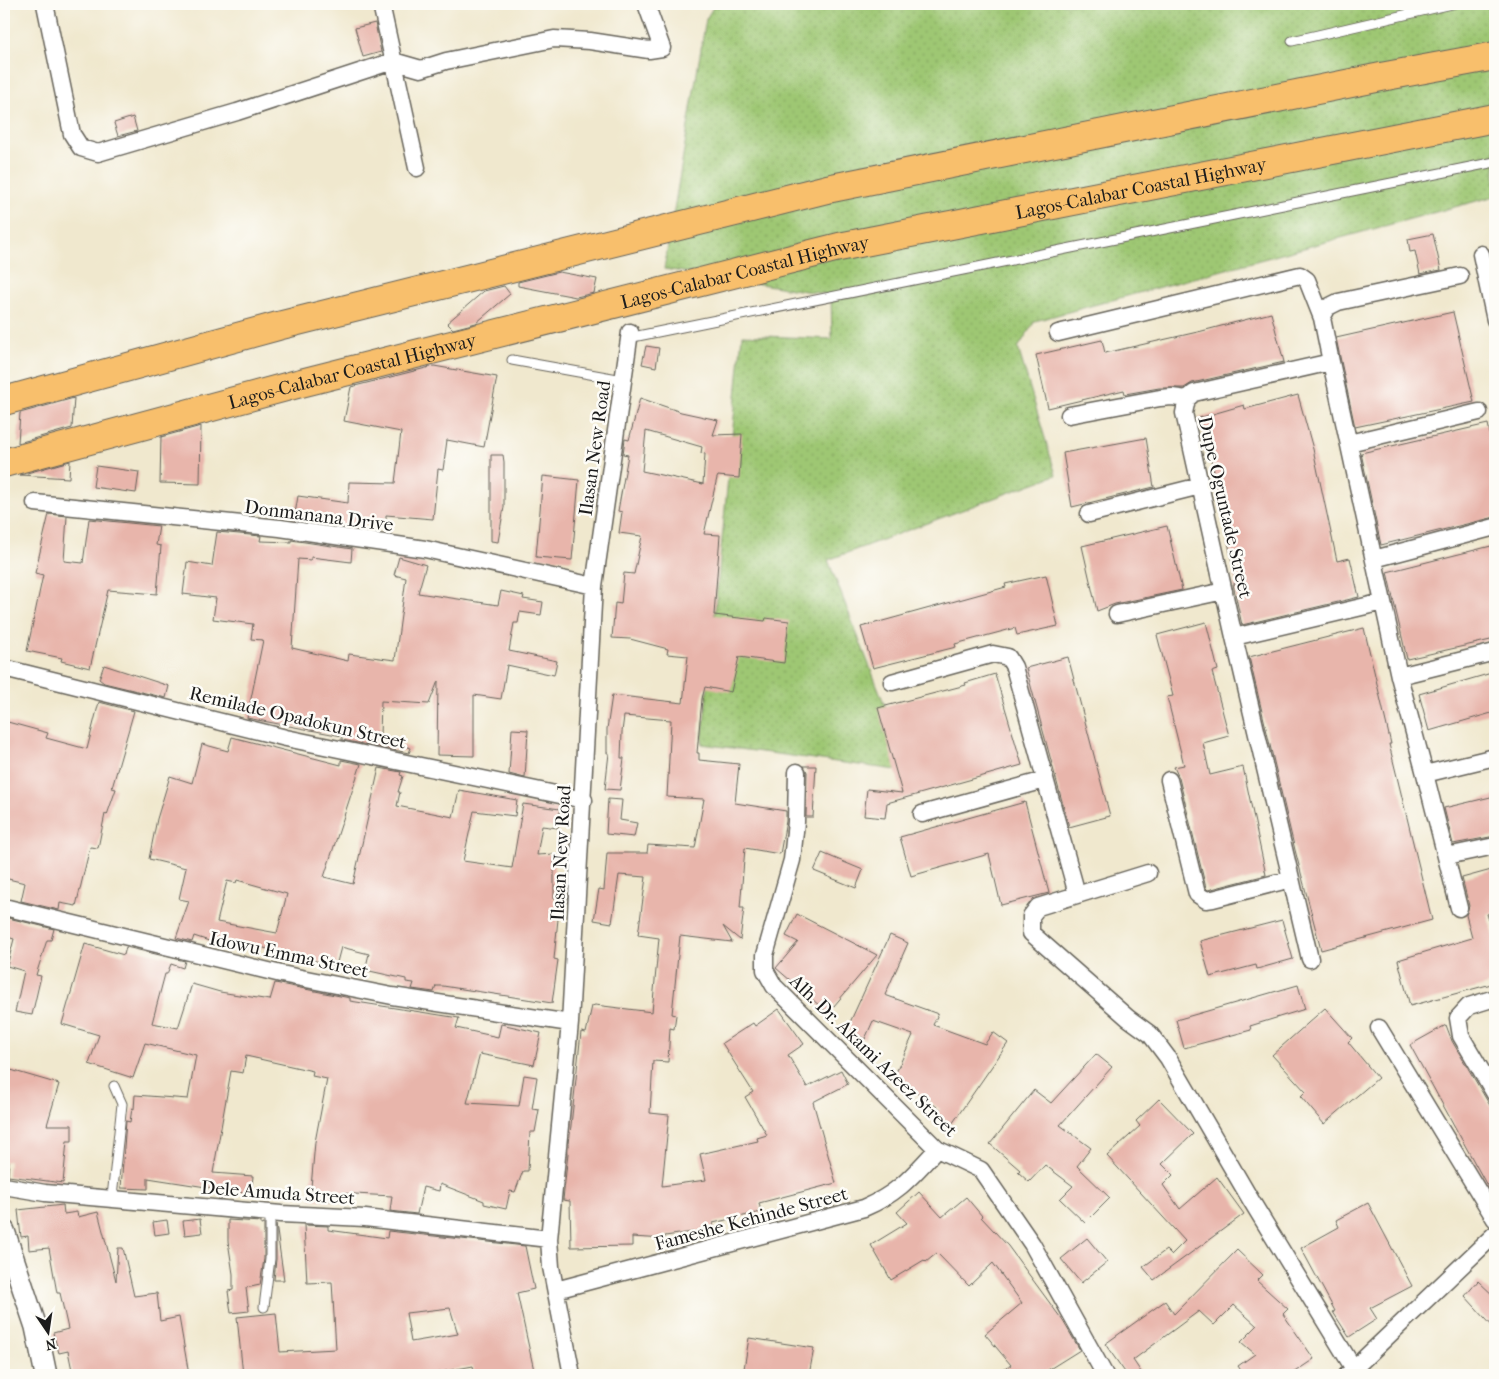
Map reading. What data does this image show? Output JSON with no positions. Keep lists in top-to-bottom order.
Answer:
{
  "streets": {
    "highway": ["Lagos-Calabar Coastal Highway"],
    "street": [
      "Ilasan New Road",
      "Dupe Oguntade Street",
      "Donmanana Drive",
      "Remilade Opadokun Street",
      "Idowu Emma Street",
      "Alh. Dr. Akami Azeez Street",
      "Dele Amuda Street",
      "Fameshe Kehinde Street"
    ]
  },
  "crossings": [
    ["Ilasan New Road", "Donmanana Drive"],
    ["Ilasan New Road", "Remilade Opadokun Street"],
    ["Ilasan New Road", "Idowu Emma Street"],
    ["Ilasan New Road", "Dele Amuda Street"],
    ["Ilasan New Road", "Fameshe Kehinde Street"],
    ["Alh. Dr. Akami Azeez Street", "Fameshe Kehinde Street"]
  ],
  "north": "bottom"
}
